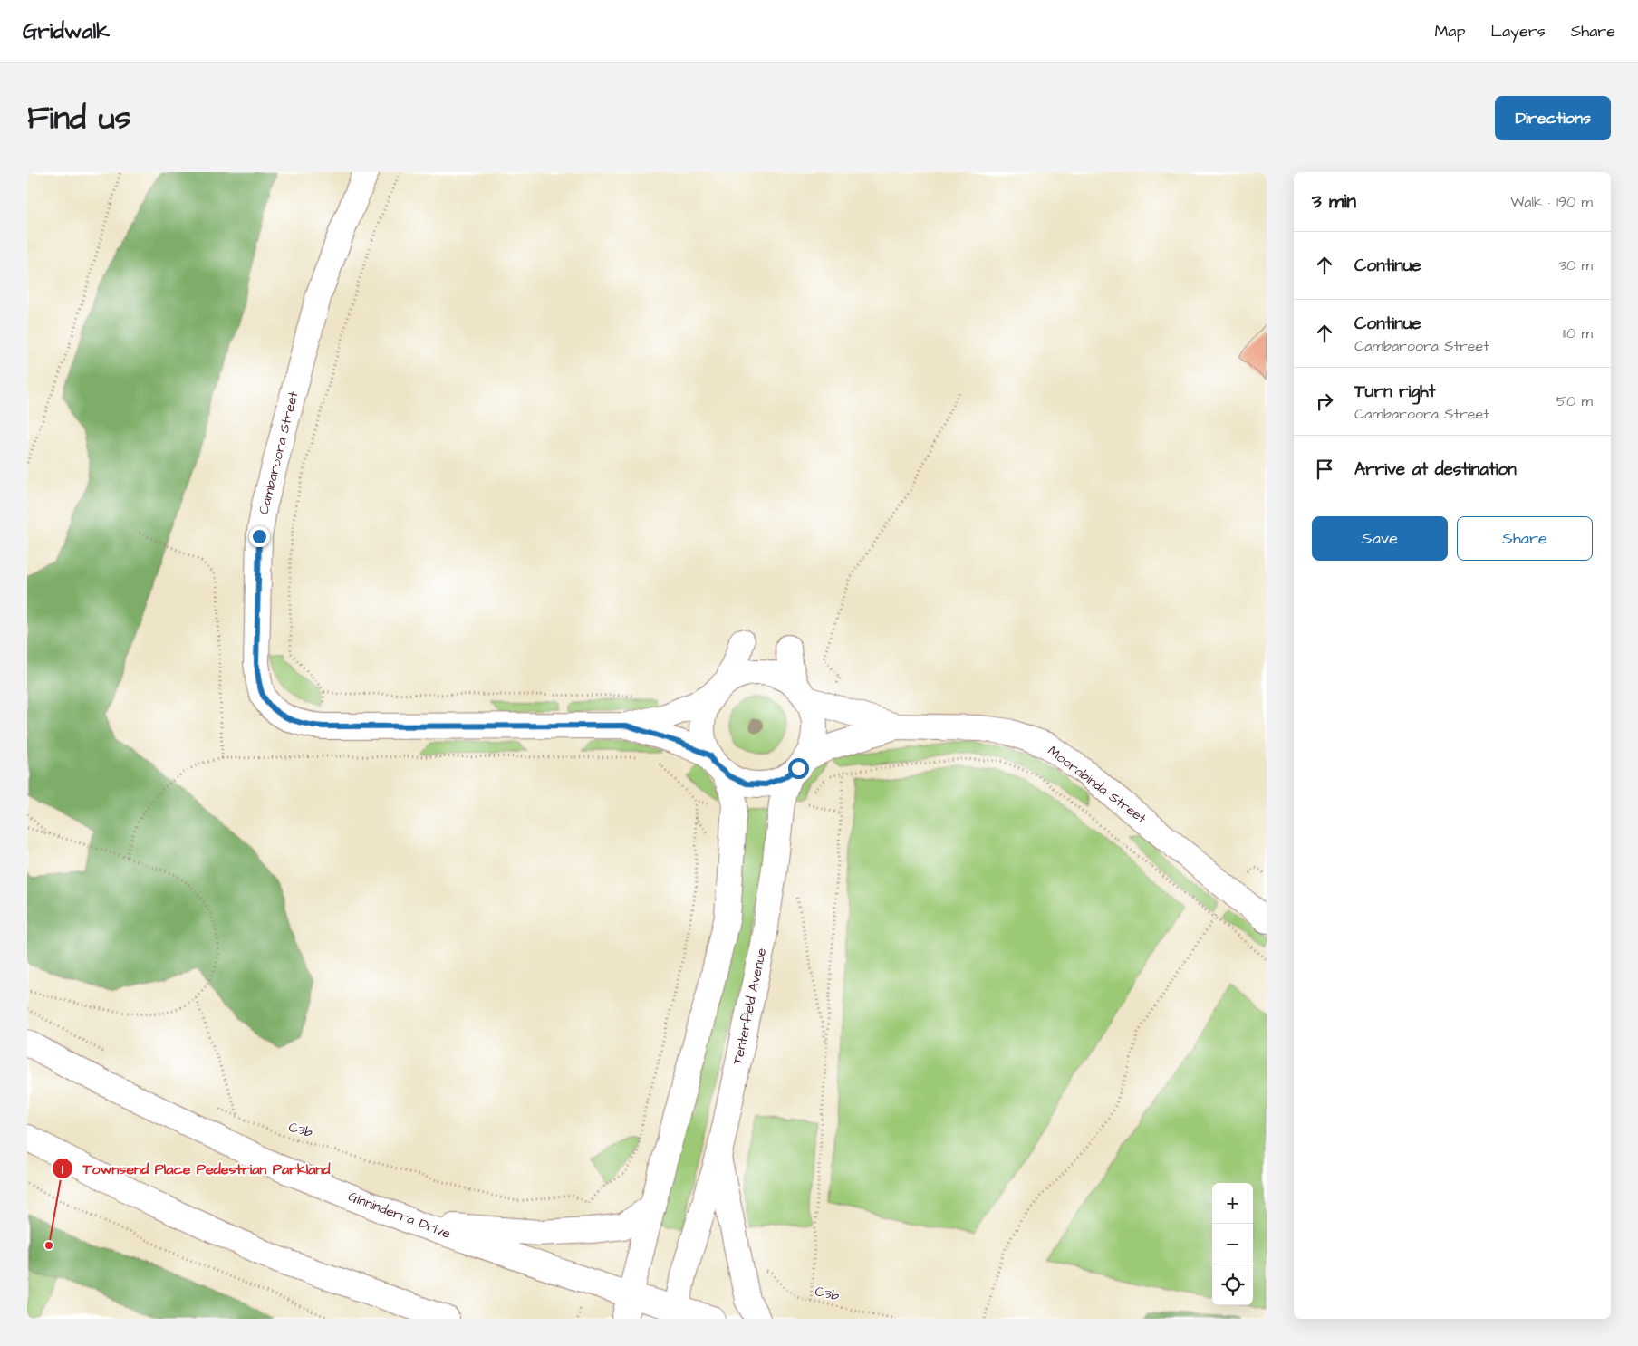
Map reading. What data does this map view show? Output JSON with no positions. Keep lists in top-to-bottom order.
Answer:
{
  "streets": {
    "street": [
      "Cambaroora Street",
      "Moorabinda Street",
      "Tenterfield Avenue",
      "Ginninderra Drive"
    ],
    "path": ["C3b"]
  },
  "crossings": [
    ["Cambaroora Street", "Tenterfield Avenue"],
    ["Tenterfield Avenue", "Ginninderra Drive"]
  ],
  "places": ["Townsend Place Pedestrian Parkland"],
  "page": {
    "header": "Gridwalk",
    "nav": ["Map", "Layers", "Share"],
    "title": "Find us",
    "buttons": [
      "Directions",
      ["Save", "Share"]
    ],
    "heading": ["3 min", "Walk · 190 m"],
    "list": [
      ["Continue", "30 m"],
      ["Continue", "Cambaroora Street", "110 m"],
      ["Turn right", "Cambaroora Street", "50 m"],
      "Arrive at destination"
    ],
    "map_buttons": ["+", "−"]
  }
}
